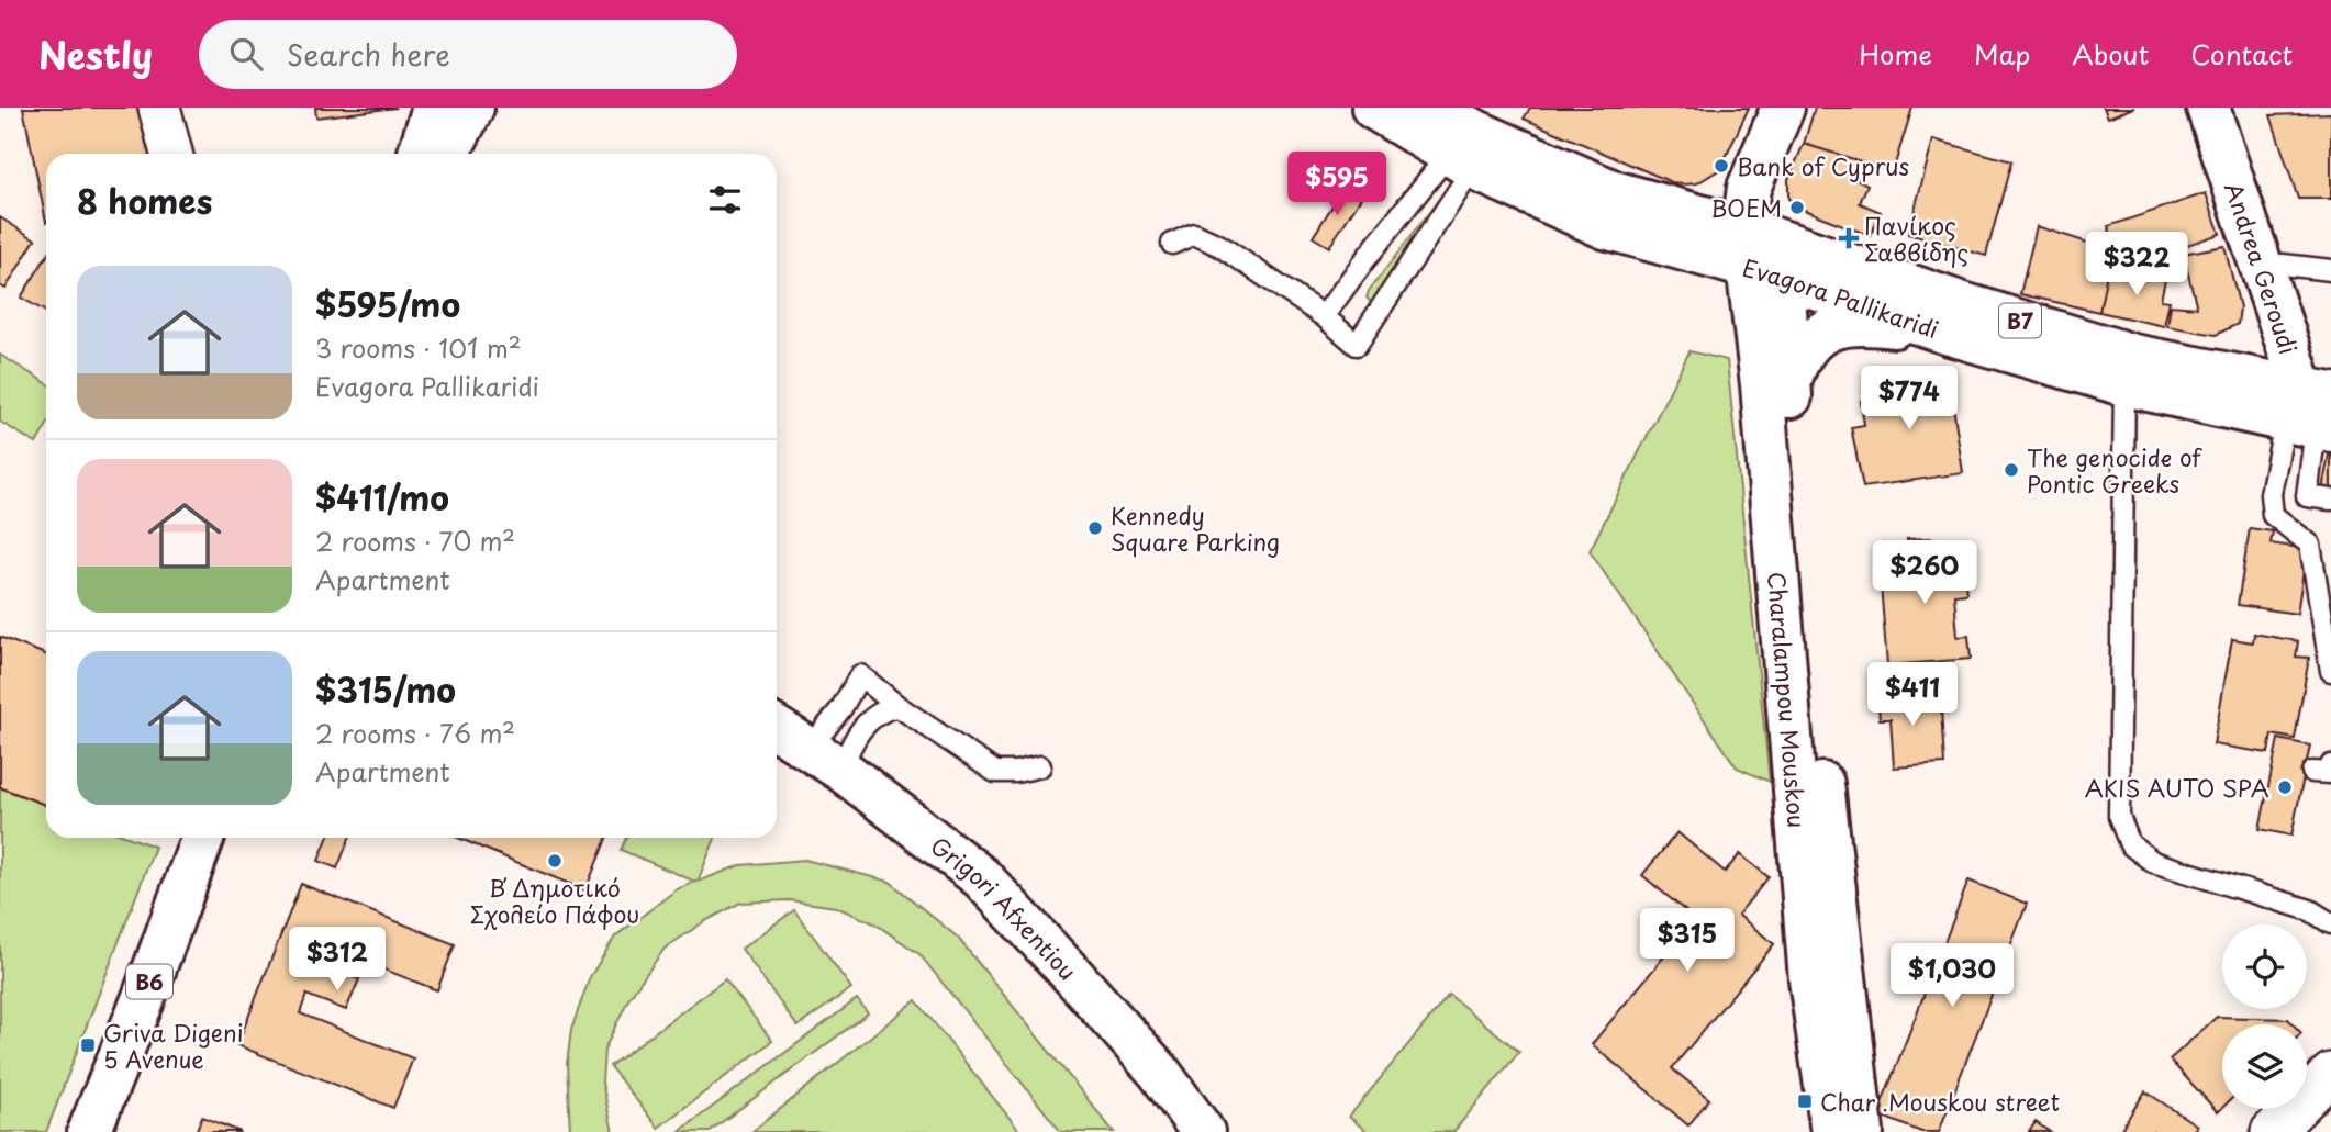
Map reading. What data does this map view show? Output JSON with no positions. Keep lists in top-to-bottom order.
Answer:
{
  "streets": {
    "street": [
      "Andrea Geroudi",
      "Evagora Pallikaridi",
      "B7",
      "Charalampou Mouskou",
      "Grigori Afxentiou",
      "B6"
    ]
  },
  "crossings": [
    ["Andrea Geroudi", "Evagora Pallikaridi"],
    ["Evagora Pallikaridi", "Charalampou Mouskou"]
  ],
  "places": {
    "other": [
      "Bank of Cyprus",
      "BOEM",
      "The genocide of Pontic Greeks",
      "Kennedy Square Parking",
      "AKIS AUTO SPA",
      "Β΄ Δημοτικό Σχολείο Πάφου"
    ],
    "health": ["Πανίκος Σαββίδης"],
    "transit": ["Griva Digeni 5 Avenue", "Char .Mouskou street"]
  },
  "page": {
    "header": "Nestly",
    "search": "Search here",
    "nav": [
      "Home",
      "Map",
      "About",
      "Contact"
    ],
    "price": [
      "$595",
      "$322",
      "$774",
      "$260",
      "$411",
      "$315",
      "$312",
      "$1,030"
    ],
    "heading": "8 homes",
    "list": [
      {
        "name": "$595/mo",
        "note": "3 rooms · 101 m² · Evagora Pallikaridi"
      },
      {
        "name": "$411/mo",
        "note": "2 rooms · 70 m² · Apartment"
      },
      {
        "name": "$315/mo",
        "note": "2 rooms · 76 m² · Apartment"
      }
    ]
  }
}
